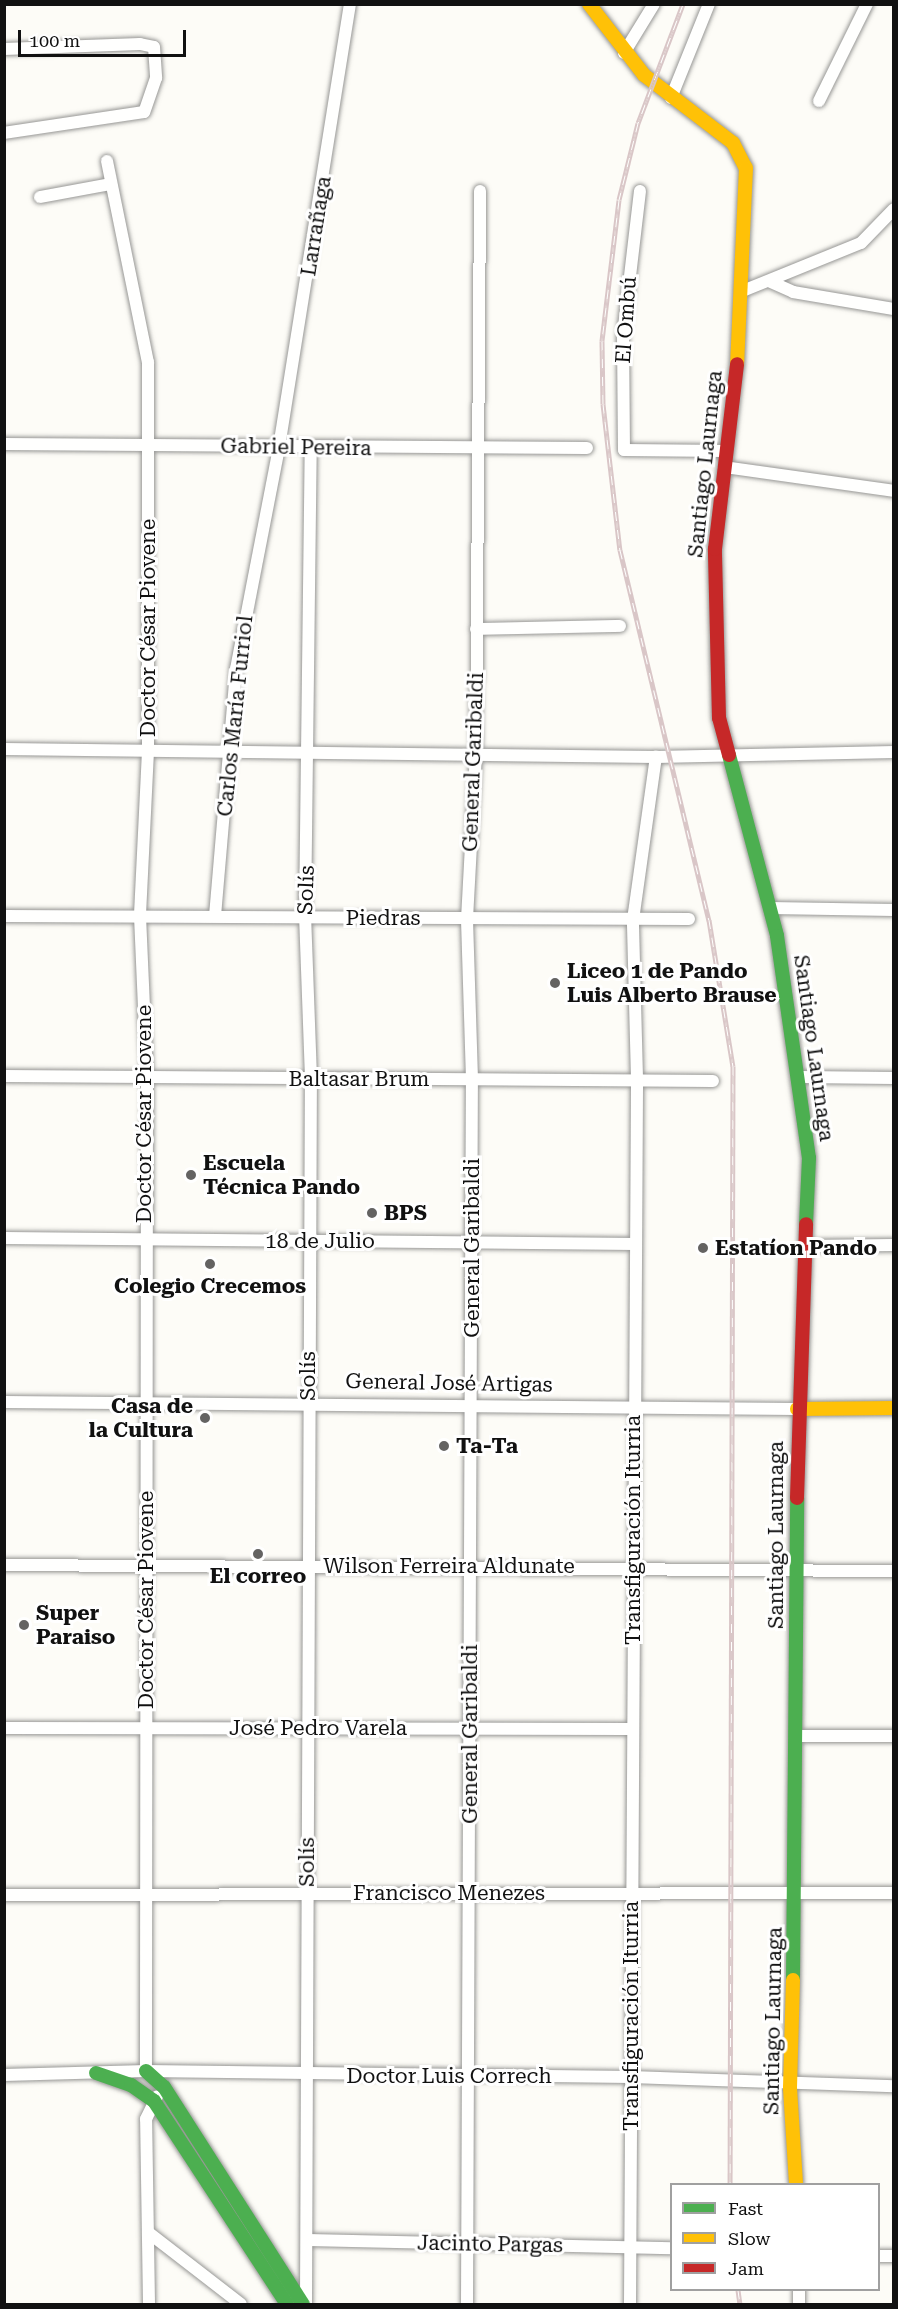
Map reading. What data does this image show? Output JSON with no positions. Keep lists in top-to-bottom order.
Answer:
{
  "streets": {
    "street": [
      "Larrañaga",
      "El Ombú",
      "Gabriel Pereira",
      "Santiago Laurnaga",
      "Doctor César Piovene",
      "Carlos María Furriol",
      "General Garibaldi",
      "Solís",
      "Piedras",
      "Baltasar Brum",
      "18 de Julio",
      "General José Artigas",
      "Transfiguración Iturria",
      "Wilson Ferreira Aldunate",
      "José Pedro Varela",
      "Francisco Menezes",
      "Doctor Luis Correch",
      "Jacinto Pargas"
    ]
  },
  "crossings": [
    ["Larrañaga", "Gabriel Pereira"],
    ["Larrañaga", "Carlos María Furriol"],
    ["El Ombú", "Santiago Laurnaga"],
    ["Gabriel Pereira", "Doctor César Piovene"],
    ["Gabriel Pereira", "Carlos María Furriol"],
    ["Gabriel Pereira", "General Garibaldi"],
    ["Gabriel Pereira", "Solís"],
    ["Santiago Laurnaga", "General José Artigas"],
    ["Santiago Laurnaga", "Wilson Ferreira Aldunate"],
    ["Santiago Laurnaga", "Francisco Menezes"],
    ["Santiago Laurnaga", "Doctor Luis Correch"],
    ["Doctor César Piovene", "Piedras"],
    ["Doctor César Piovene", "Baltasar Brum"],
    ["Doctor César Piovene", "18 de Julio"],
    ["Doctor César Piovene", "General José Artigas"],
    ["Doctor César Piovene", "Wilson Ferreira Aldunate"],
    ["Doctor César Piovene", "José Pedro Varela"],
    ["Doctor César Piovene", "Francisco Menezes"],
    ["Doctor César Piovene", "Doctor Luis Correch"],
    ["Carlos María Furriol", "Piedras"],
    ["General Garibaldi", "Piedras"],
    ["General Garibaldi", "Baltasar Brum"],
    ["General Garibaldi", "18 de Julio"],
    ["General Garibaldi", "General José Artigas"],
    ["General Garibaldi", "Wilson Ferreira Aldunate"],
    ["General Garibaldi", "José Pedro Varela"],
    ["General Garibaldi", "Francisco Menezes"],
    ["General Garibaldi", "Doctor Luis Correch"],
    ["General Garibaldi", "Jacinto Pargas"],
    ["Solís", "Piedras"],
    ["Solís", "Baltasar Brum"],
    ["Solís", "18 de Julio"],
    ["Solís", "General José Artigas"],
    ["Solís", "Wilson Ferreira Aldunate"],
    ["Solís", "José Pedro Varela"],
    ["Solís", "Francisco Menezes"],
    ["Solís", "Doctor Luis Correch"],
    ["Solís", "Jacinto Pargas"],
    ["Piedras", "Transfiguración Iturria"],
    ["Baltasar Brum", "Transfiguración Iturria"],
    ["18 de Julio", "Transfiguración Iturria"],
    ["General José Artigas", "Transfiguración Iturria"],
    ["Transfiguración Iturria", "Wilson Ferreira Aldunate"],
    ["Transfiguración Iturria", "José Pedro Varela"],
    ["Transfiguración Iturria", "Francisco Menezes"],
    ["Transfiguración Iturria", "Doctor Luis Correch"],
    ["Transfiguración Iturria", "Jacinto Pargas"]
  ],
  "places": [
    "Liceo 1 de Pando Luis Alberto Brause",
    "Escuela Técnica Pando",
    "BPS",
    "Estatíon Pando",
    "Colegio Crecemos",
    "Casa de la Cultura",
    "Ta-Ta",
    "El correo",
    "Super Paraiso"
  ],
  "legend": ["Fast", "Slow", "Jam"],
  "scale_bar": "100 m"
}
